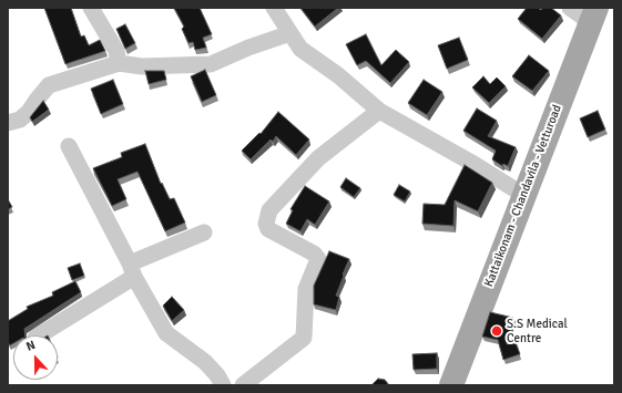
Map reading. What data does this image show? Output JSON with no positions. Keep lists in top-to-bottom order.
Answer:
{
  "streets": {
    "main road": ["Kattaikonam - Chandavila - Vetturoad"]
  },
  "places": ["S.S Medical Centre"],
  "north": "top"
}
